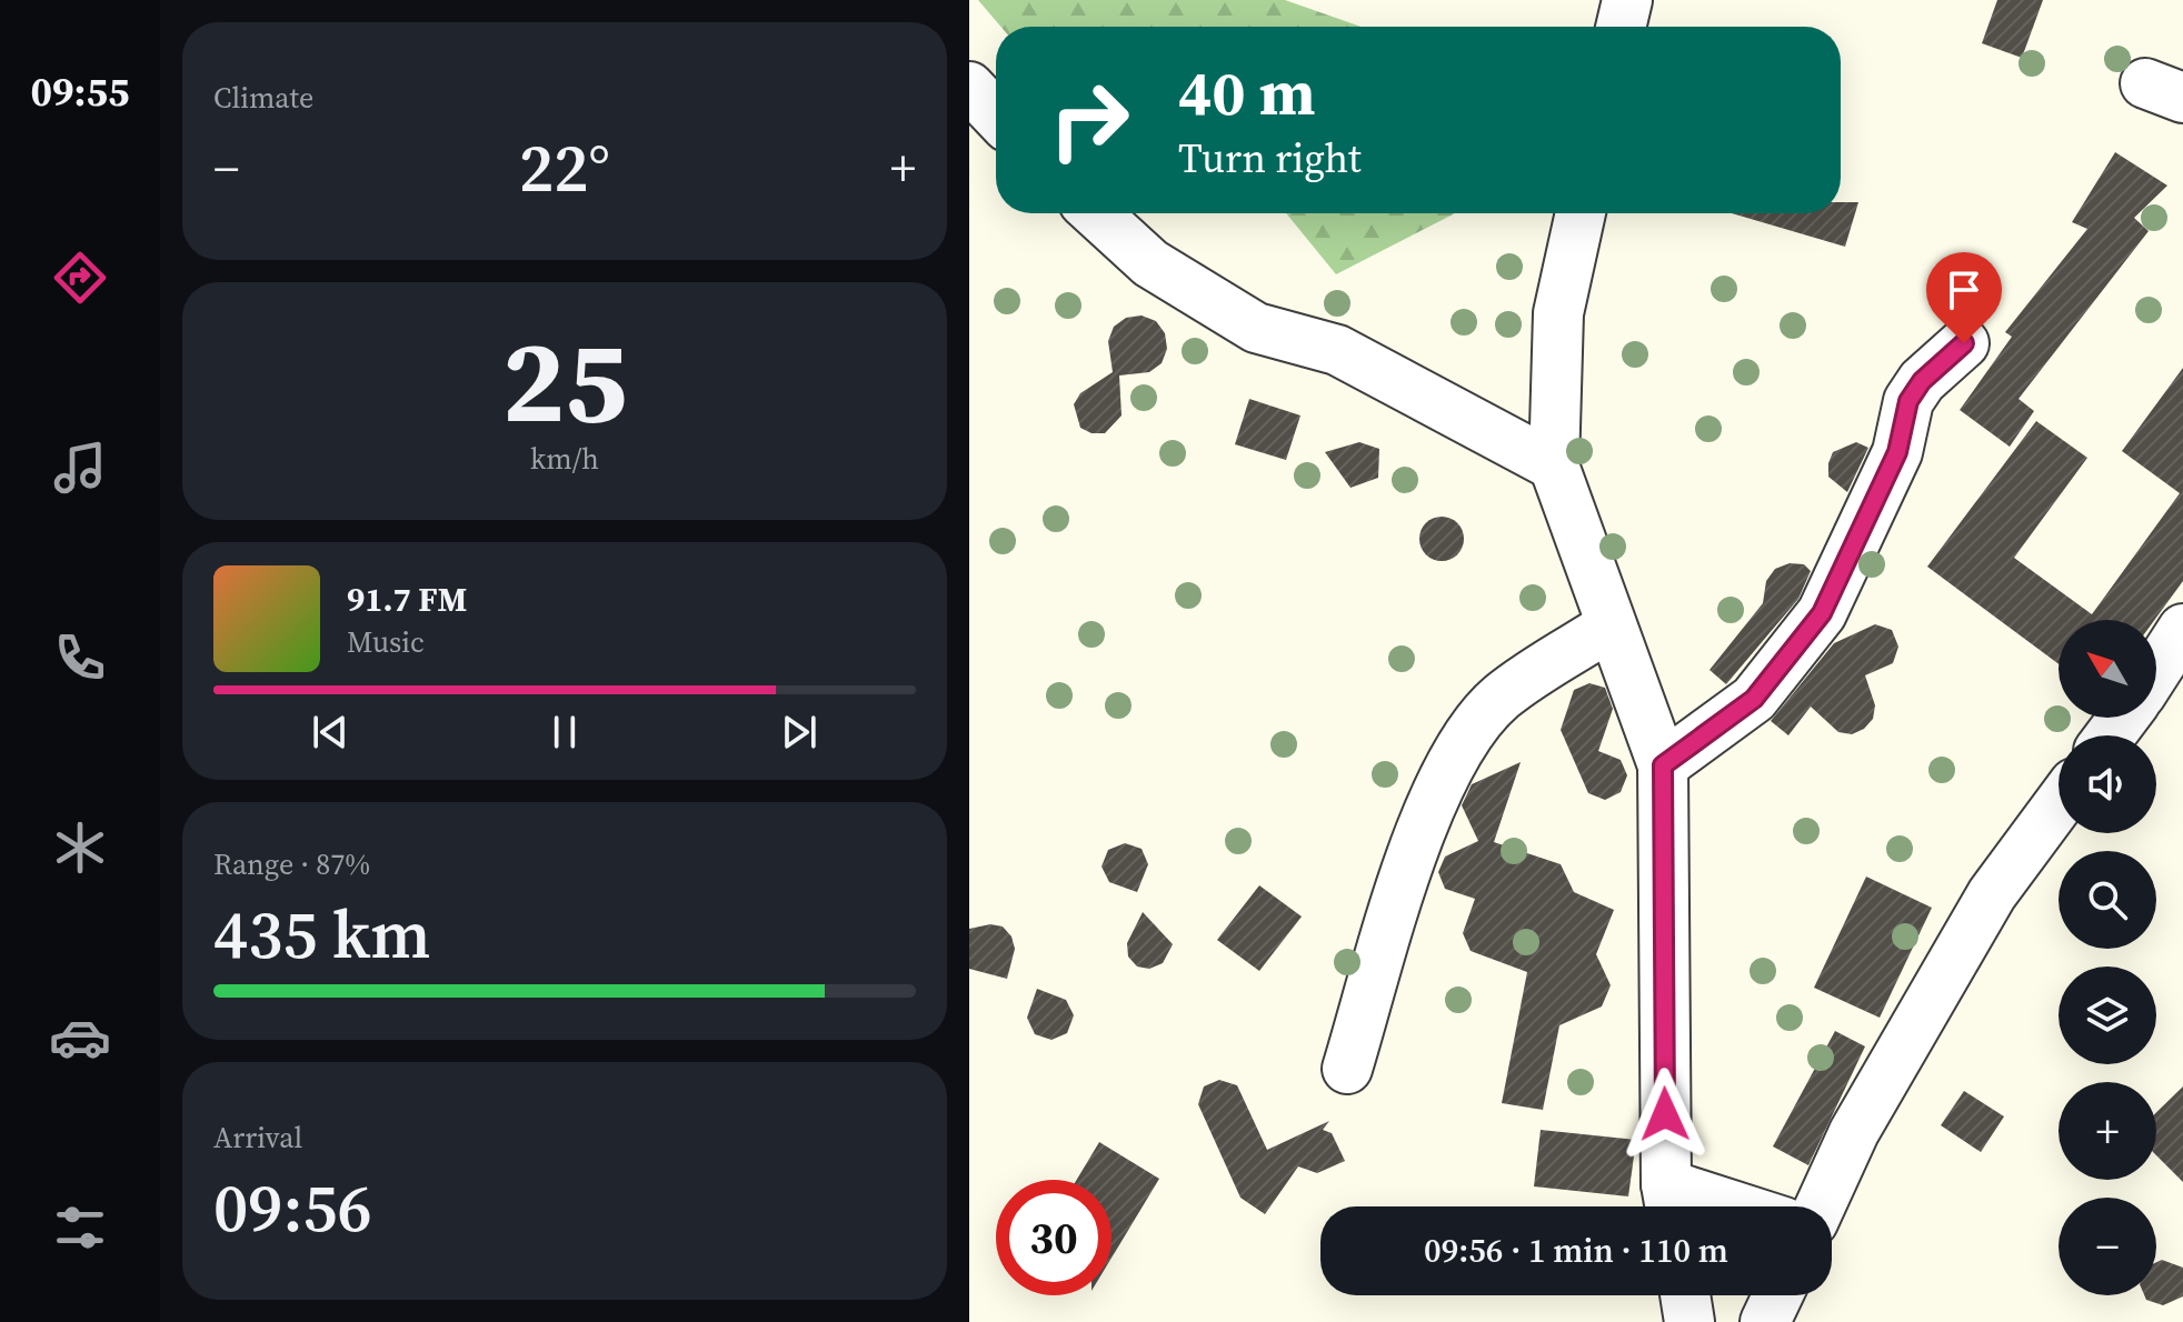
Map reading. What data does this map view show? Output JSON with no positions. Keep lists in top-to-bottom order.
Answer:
{
  "north": "top left",
  "page": {
    "tabs": "09:55",
    "tile": [
      "Climate",
      ["25", "km/h"],
      ["Range · 87%", "435 km"],
      ["Arrival", "09:56"]
    ],
    "turn": ["40 m", "Turn right"],
    "heat": ["−", "22°", "+"],
    "song": ["91.7 FM", "Music"],
    "map_buttons": ["+", "−"],
    "limit": "30",
    "trip": "09:56 · 1 min · 110 m"
  }
}
